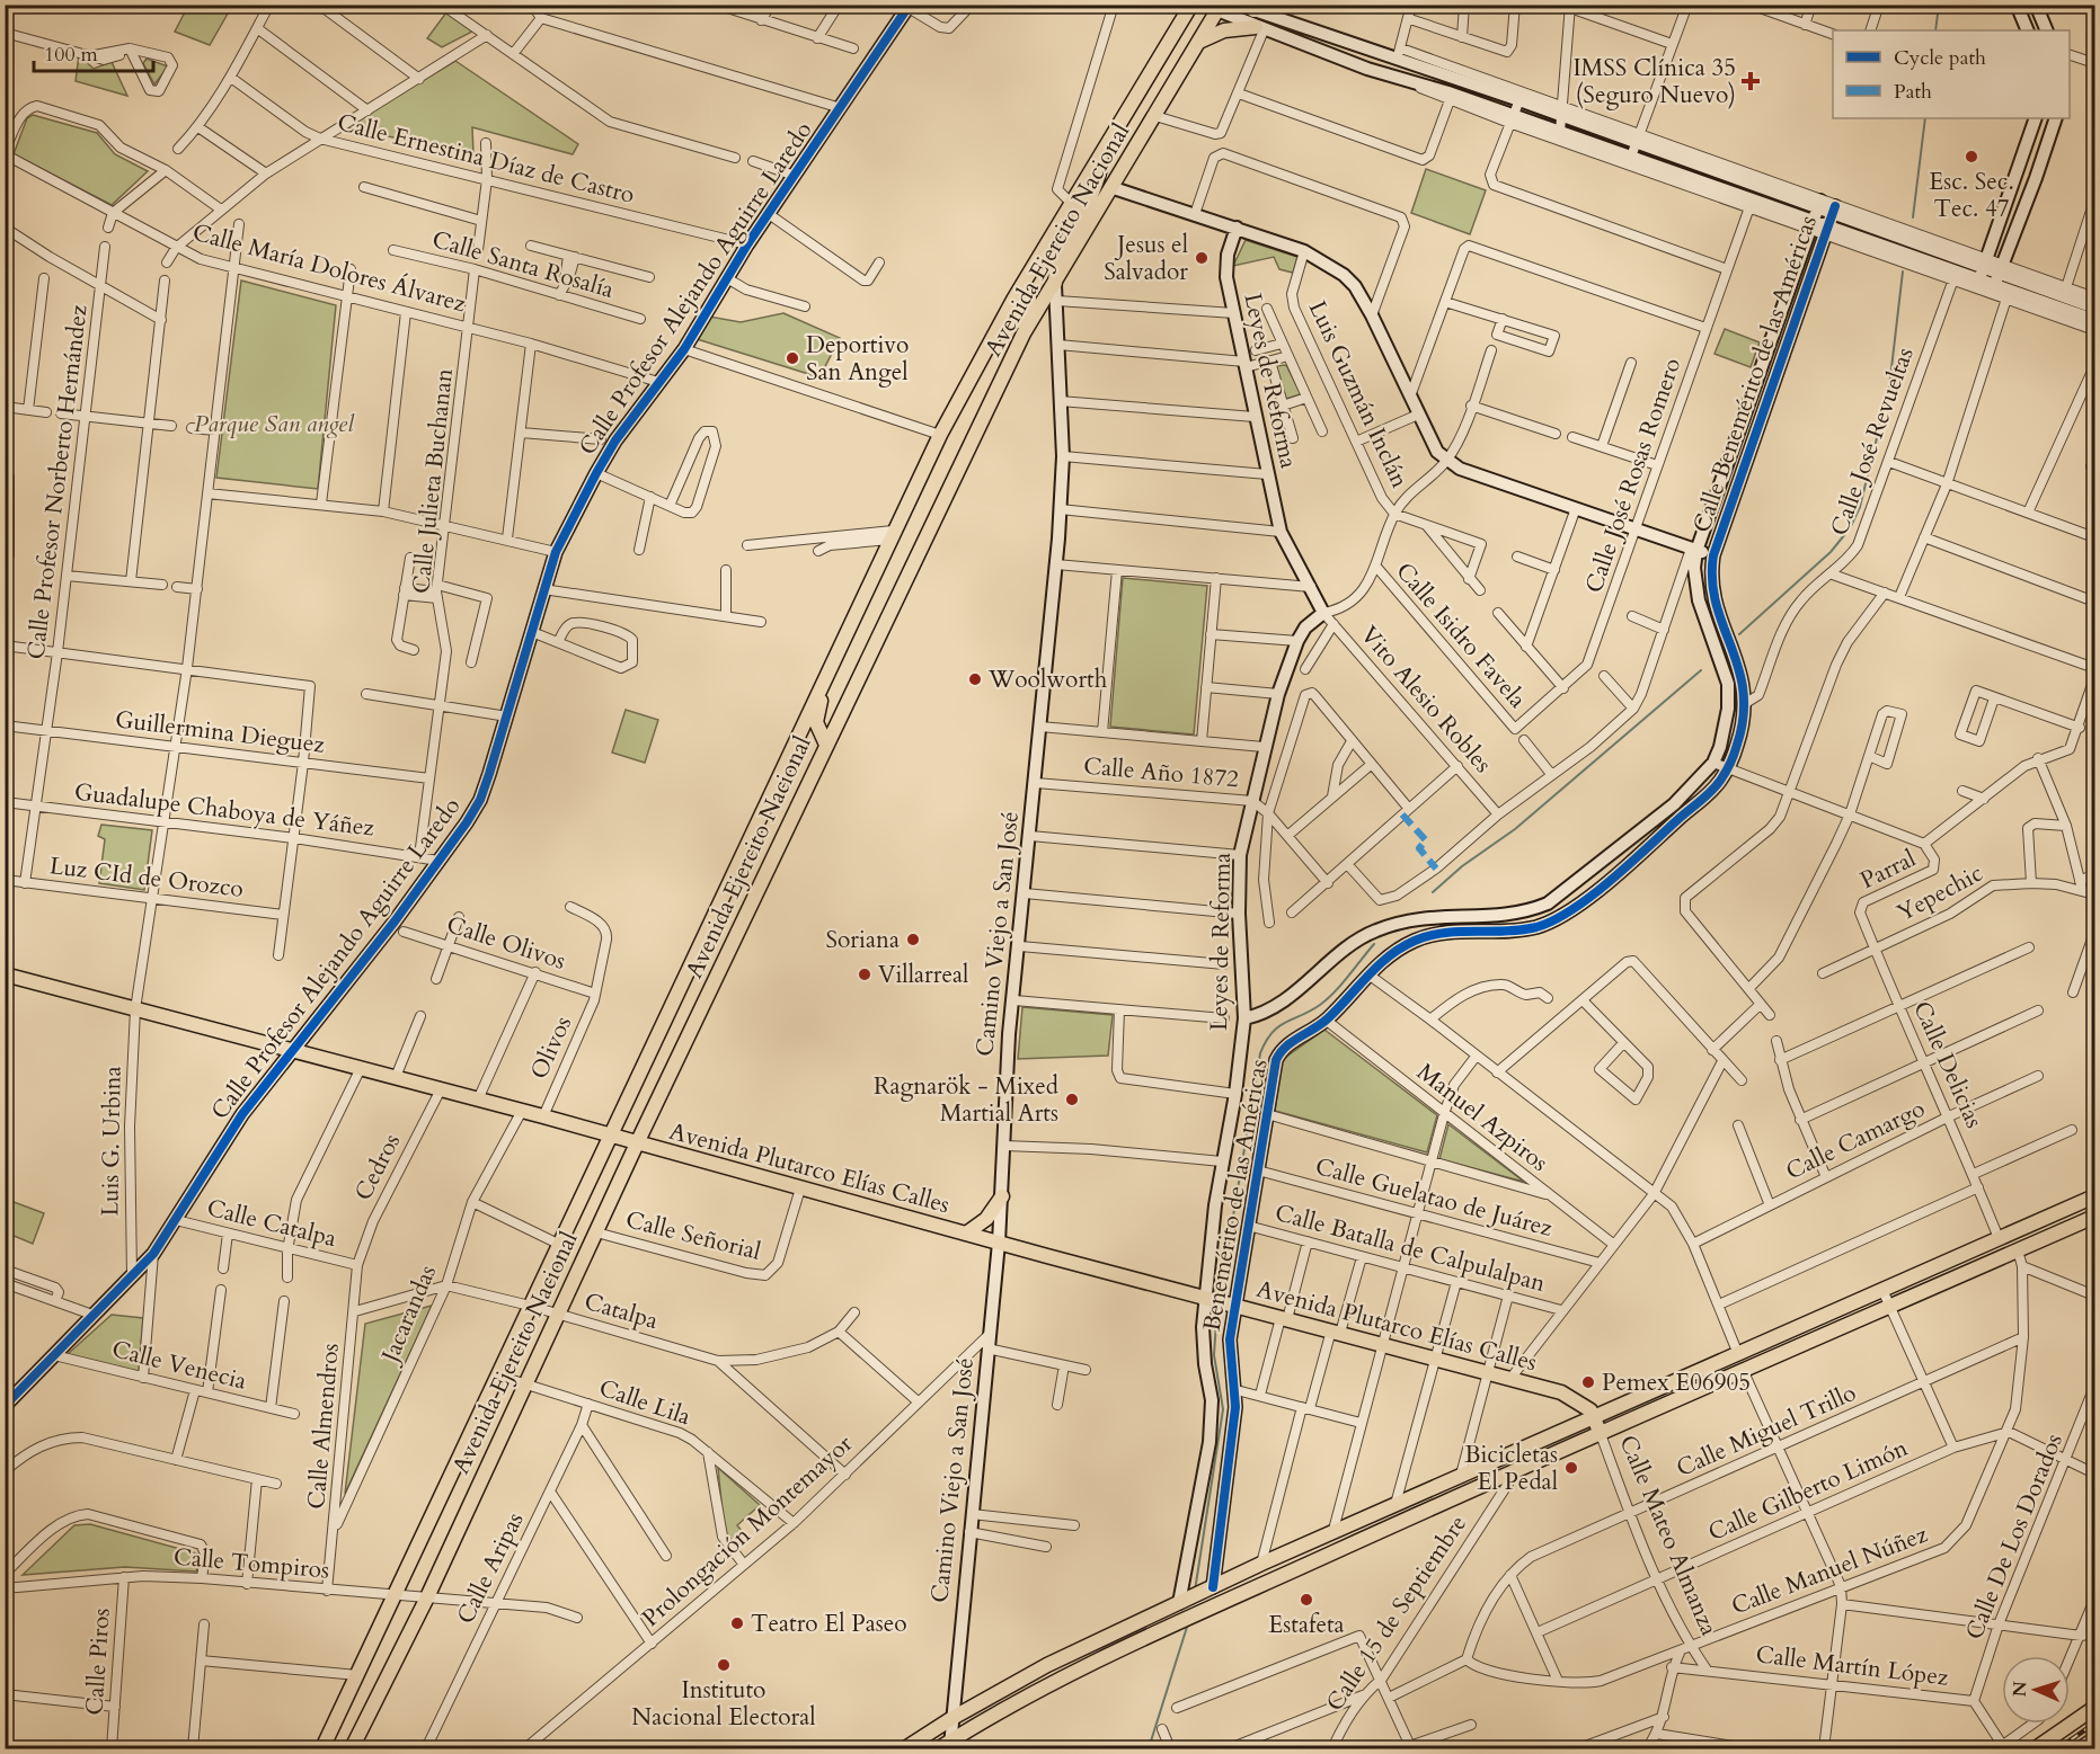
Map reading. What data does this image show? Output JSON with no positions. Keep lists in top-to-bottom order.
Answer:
{
  "streets": {
    "main road": ["Avenida Ejercito Nacional", "Avenida Plutarco Elías Calles", "Calle Mateo Almanza"],
    "street": [
      "Calle Ernestina Díaz de Castro",
      "Calle Santa Rosalía",
      "Calle María Dolores Álvarez",
      "Calle Profesor Alejando Aguirre Laredo",
      "Calle Benemérito de las Américas",
      "Leyes de Reforma",
      "Luis Guzmán Inclán",
      "Calle José Revueltas",
      "Calle José Rosas Romero",
      "Calle Julieta Buchanan",
      "Calle Profesor Norberto Hernández",
      "Calle Isidro Favela",
      "Vito Alesio Robles",
      "Guillermina Dieguez",
      "Calle Año 1872",
      "Guadalupe Chaboya de Yáñez",
      "Parral",
      "Luz CId de Orozco",
      "Yepechic",
      "Camino Viejo a San José",
      "Calle Olivos",
      "Olivos",
      "Calle Delicias",
      "Manuel Azpiros",
      "Calle Camargo",
      "Luis G. Urbina",
      "Cedros",
      "Benemérito de las Américas",
      "Calle Guelatao de Juárez",
      "Calle Catalpa",
      "Calle Señorial",
      "Calle Batalla de Calpulalpan",
      "Catalpa",
      "Jacarandas",
      "Calle Venecia",
      "Calle Lila",
      "Calle Almendros",
      "Calle Miguel Trillo",
      "Calle Gilberto Limón",
      "Prolongación Montemayor",
      "Calle De Los Dorados",
      "Calle Tompiros",
      "Calle Aripas",
      "Calle Manuel Núñez",
      "Calle 15 de Septiembre",
      "Calle Piros",
      "Calle Martín López"
    ]
  },
  "crossings": [
    ["Calle Ernestina Díaz de Castro", "Calle Profesor Alejando Aguirre Laredo"],
    ["Avenida Ejercito Nacional", "Camino Viejo a San José"],
    ["Avenida Ejercito Nacional", "Avenida Plutarco Elías Calles"],
    ["Avenida Ejercito Nacional", "Calle Señorial"],
    ["Avenida Ejercito Nacional", "Catalpa"],
    ["Avenida Ejercito Nacional", "Calle Lila"],
    ["Avenida Ejercito Nacional", "Calle Tompiros"],
    ["Calle Santa Rosalía", "Calle Julieta Buchanan"],
    ["Calle María Dolores Álvarez", "Calle Profesor Alejando Aguirre Laredo"],
    ["Calle María Dolores Álvarez", "Calle Julieta Buchanan"],
    ["Calle María Dolores Álvarez", "Luis G. Urbina"],
    ["Calle Profesor Alejando Aguirre Laredo", "Guadalupe Chaboya de Yáñez"],
    ["Calle Profesor Alejando Aguirre Laredo", "Luis G. Urbina"],
    ["Calle Profesor Alejando Aguirre Laredo", "Avenida Plutarco Elías Calles"],
    ["Calle Profesor Alejando Aguirre Laredo", "Calle Catalpa"],
    ["Calle Profesor Alejando Aguirre Laredo", "Calle Venecia"],
    ["Calle Benemérito de las Américas", "Calle Isidro Favela"],
    ["Calle Benemérito de las Américas", "Vito Alesio Robles"],
    ["Calle Benemérito de las Américas", "Benemérito de las Américas"],
    ["Leyes de Reforma", "Vito Alesio Robles"],
    ["Leyes de Reforma", "Calle Año 1872"],
    ["Leyes de Reforma", "Avenida Plutarco Elías Calles"],
    ["Calle José Revueltas", "Benemérito de las Américas"],
    ["Calle José Rosas Romero", "Calle Isidro Favela"],
    ["Calle Julieta Buchanan", "Guillermina Dieguez"],
    ["Calle Julieta Buchanan", "Guadalupe Chaboya de Yáñez"],
    ["Calle Profesor Norberto Hernández", "Guillermina Dieguez"],
    ["Calle Profesor Norberto Hernández", "Guadalupe Chaboya de Yáñez"],
    ["Calle Profesor Norberto Hernández", "Luz CId de Orozco"],
    ["Guillermina Dieguez", "Luis G. Urbina"],
    ["Calle Año 1872", "Camino Viejo a San José"],
    ["Guadalupe Chaboya de Yáñez", "Luis G. Urbina"],
    ["Parral", "Calle Delicias"],
    ["Luz CId de Orozco", "Luis G. Urbina"],
    ["Yepechic", "Calle Delicias"],
    ["Camino Viejo a San José", "Avenida Plutarco Elías Calles"],
    ["Camino Viejo a San José", "Prolongación Montemayor"],
    ["Calle Olivos", "Olivos"],
    ["Olivos", "Avenida Plutarco Elías Calles"],
    ["Calle Delicias", "Calle Camargo"],
    ["Manuel Azpiros", "Benemérito de las Américas"],
    ["Luis G. Urbina", "Avenida Plutarco Elías Calles"],
    ["Cedros", "Avenida Plutarco Elías Calles"],
    ["Cedros", "Calle Catalpa"],
    ["Cedros", "Calle Almendros"],
    ["Avenida Plutarco Elías Calles", "Benemérito de las Américas"],
    ["Avenida Plutarco Elías Calles", "Calle Señorial"],
    ["Avenida Plutarco Elías Calles", "Jacarandas"],
    ["Avenida Plutarco Elías Calles", "Calle Mateo Almanza"],
    ["Benemérito de las Américas", "Calle Guelatao de Juárez"],
    ["Benemérito de las Américas", "Calle Batalla de Calpulalpan"],
    ["Calle Catalpa", "Calle Almendros"],
    ["Catalpa", "Jacarandas"],
    ["Catalpa", "Calle Almendros"],
    ["Jacarandas", "Calle Almendros"],
    ["Calle Lila", "Prolongación Montemayor"],
    ["Calle Lila", "Calle Aripas"],
    ["Calle Almendros", "Calle Tompiros"],
    ["Calle Miguel Trillo", "Calle Mateo Almanza"],
    ["Calle Miguel Trillo", "Calle Manuel Núñez"],
    ["Calle Gilberto Limón", "Calle Mateo Almanza"],
    ["Calle Gilberto Limón", "Calle Manuel Núñez"],
    ["Calle Mateo Almanza", "Calle Manuel Núñez"],
    ["Calle Mateo Almanza", "Calle Martín López"],
    ["Calle De Los Dorados", "Calle Martín López"],
    ["Calle Tompiros", "Calle Aripas"],
    ["Calle Tompiros", "Calle Piros"]
  ],
  "parks": ["Parque San angel"],
  "places": {
    "health": ["IMSS Clínica 35 (Seguro Nuevo)"],
    "other": [
      "Esc. Sec. Tec. 47",
      "Jesus el Salvador",
      "Deportivo San Angel",
      "Woolworth",
      "Soriana",
      "Villarreal",
      "Ragnarök - Mixed Martial Arts",
      "Pemex E06905",
      "Bicicletas El Pedal",
      "Estafeta",
      "Teatro El Paseo",
      "Instituto Nacional Electoral"
    ]
  },
  "legend": ["Cycle path", "Path"],
  "scale_bar": "100 m",
  "north": "left"
}
